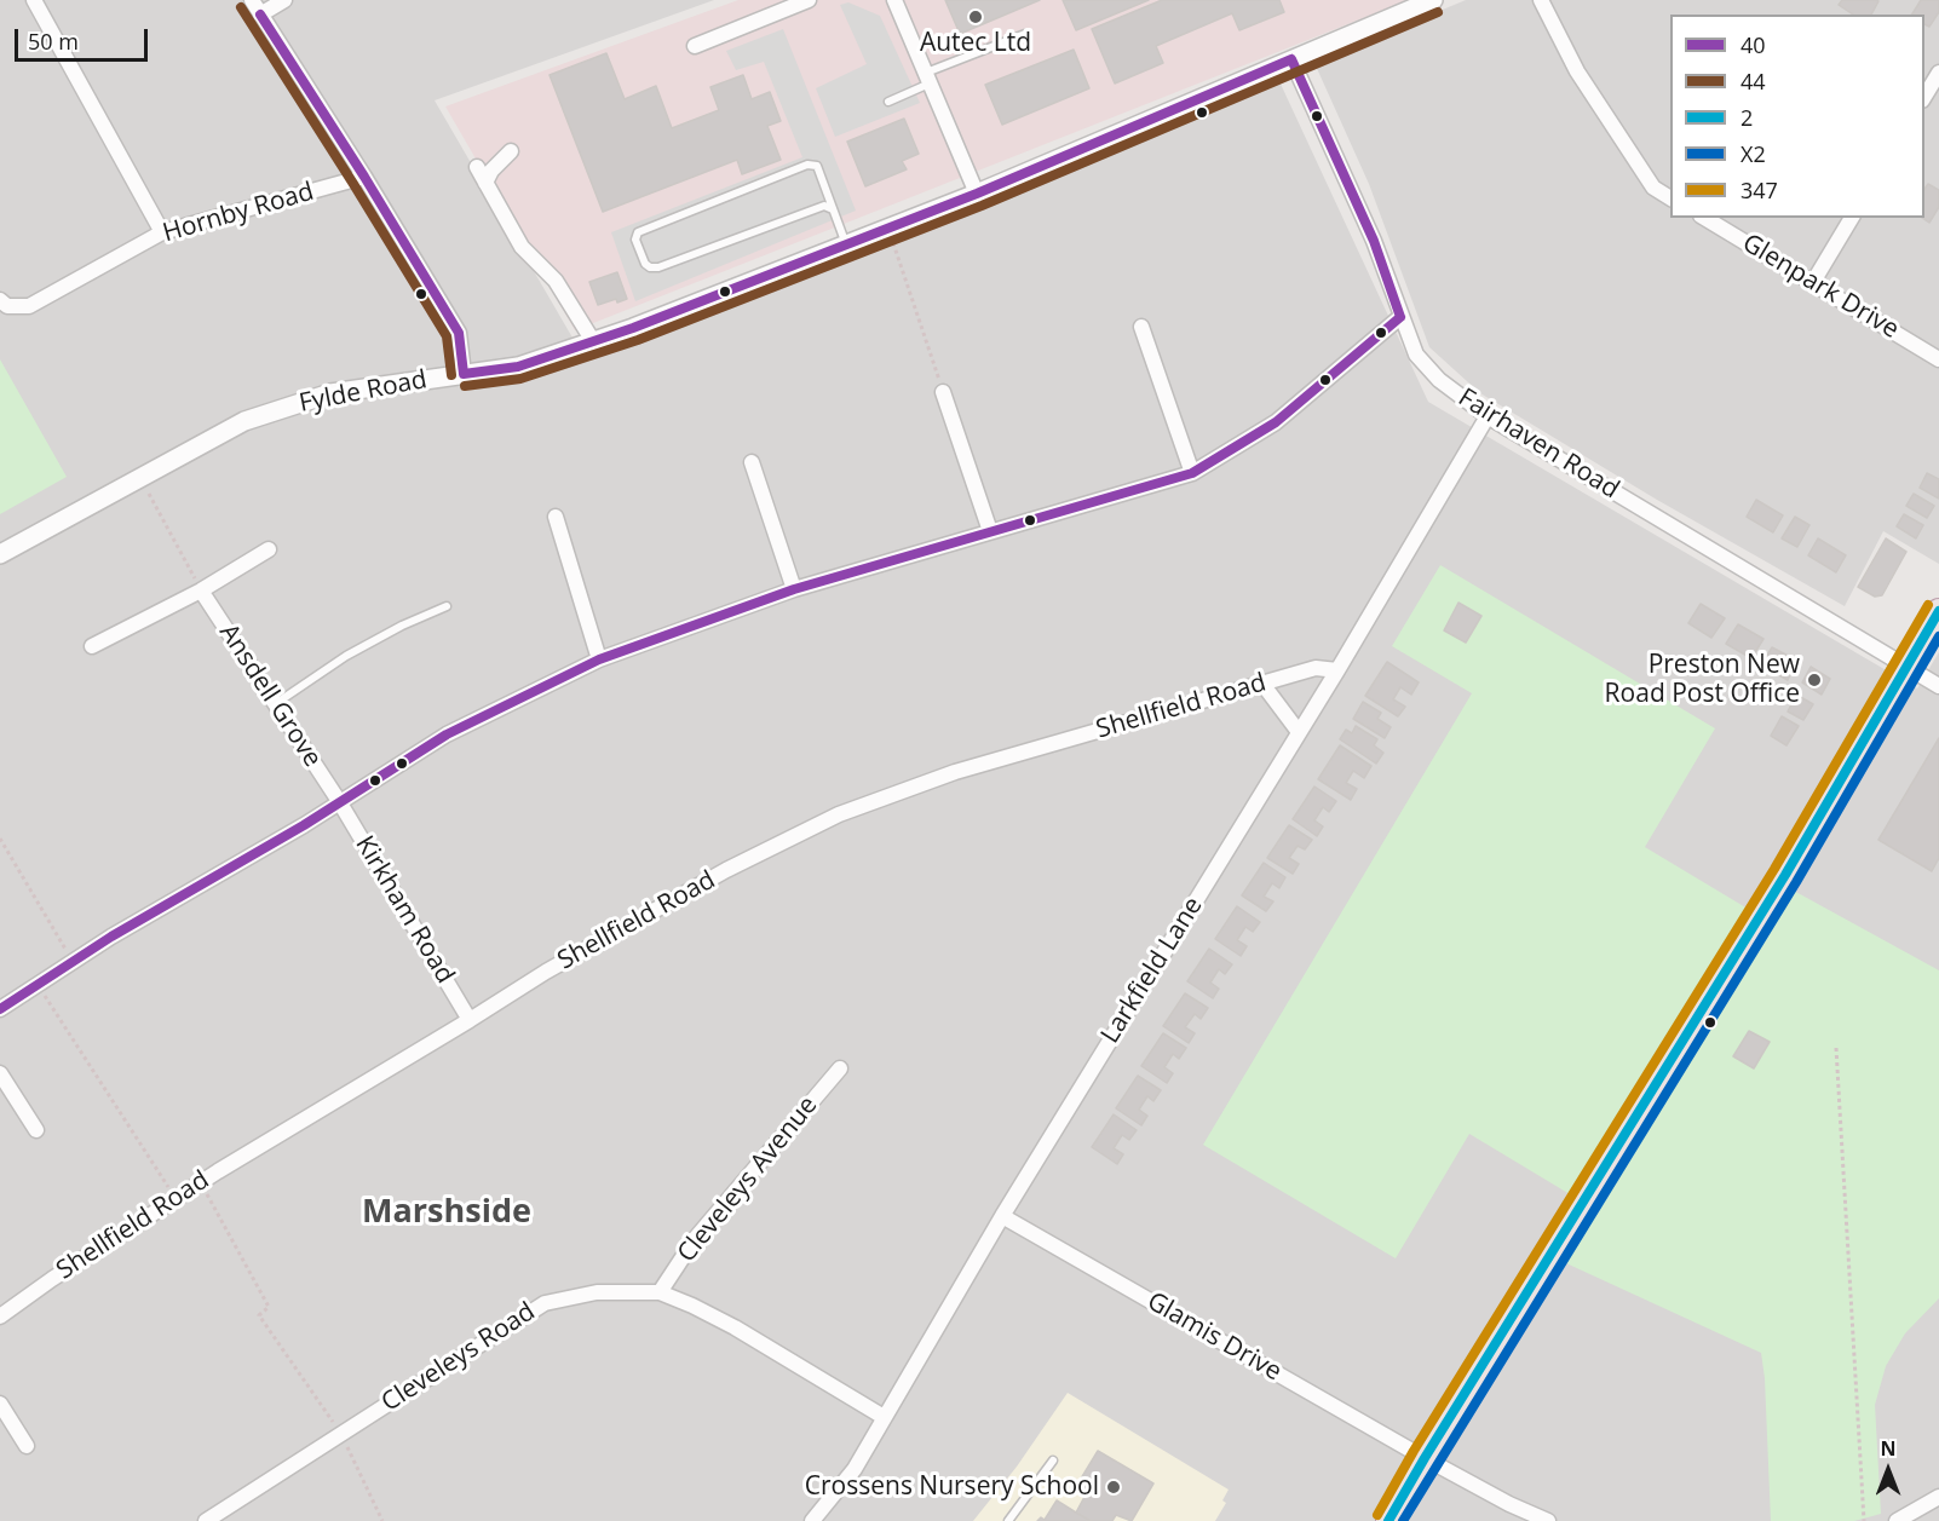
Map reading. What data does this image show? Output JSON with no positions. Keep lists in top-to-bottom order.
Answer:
{
  "streets": {
    "street": [
      "Hornby Road",
      "Glenpark Drive",
      "Fylde Road",
      "Fairhaven Road",
      "Ansdell Grove",
      "Shellfield Road",
      "Kirkham Road",
      "Larkfield Lane",
      "Cleveleys Avenue",
      "Glamis Drive",
      "Cleveleys Road"
    ]
  },
  "crossings": [
    ["Fylde Road", "Fairhaven Road"],
    ["Fairhaven Road", "Larkfield Lane"],
    ["Ansdell Grove", "Kirkham Road"],
    ["Shellfield Road", "Kirkham Road"],
    ["Shellfield Road", "Larkfield Lane"],
    ["Larkfield Lane", "Glamis Drive"],
    ["Larkfield Lane", "Cleveleys Road"],
    ["Cleveleys Avenue", "Cleveleys Road"]
  ],
  "districts": ["Marshside"],
  "places": ["Autec Ltd", "Preston New Road Post Office", "Crossens Nursery School"],
  "lines": [
    "transit line 44",
    "transit line 40",
    "transit line 347",
    "transit line 2",
    "transit line X2"
  ],
  "legend": [
    "40",
    "44",
    "2",
    "X2",
    "347"
  ],
  "scale_bar": "50 m",
  "north": "top"
}
